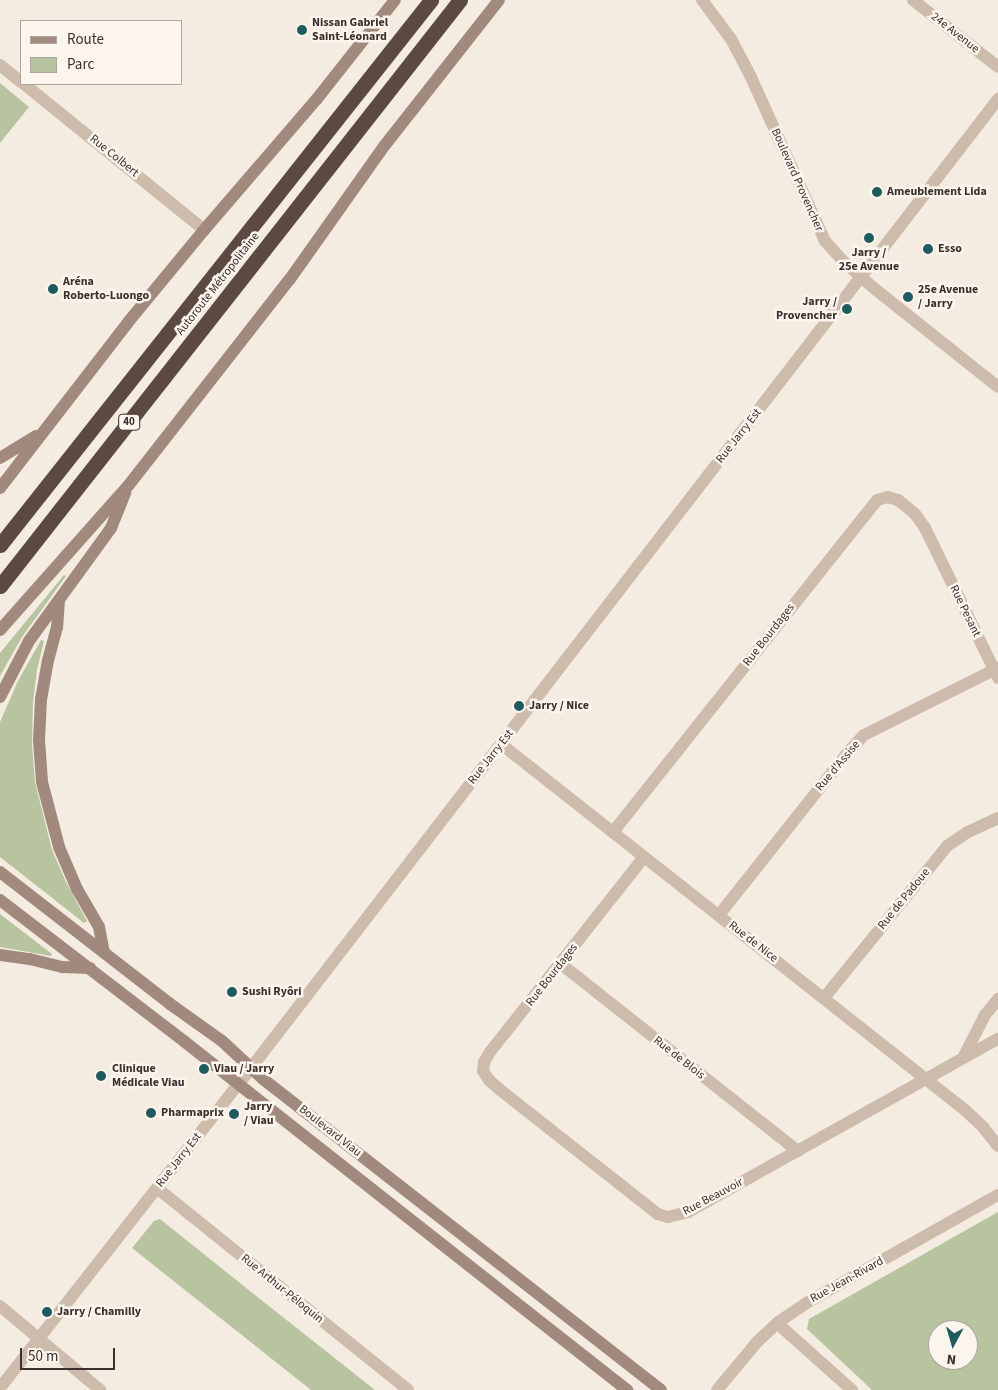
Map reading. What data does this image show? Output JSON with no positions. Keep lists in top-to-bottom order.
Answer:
{
  "streets": {
    "highway": ["Autoroute Métropolitaine", "40"],
    "main road": ["Boulevard Viau"],
    "street": [
      "24e Avenue",
      "Rue Colbert",
      "Boulevard Provencher",
      "Rue Jarry Est",
      "Rue Pesant",
      "Rue Bourdages",
      "Rue d'Assise",
      "Rue de Padoue",
      "Rue de Nice",
      "Rue de Blois",
      "Rue Beauvoir",
      "Rue Jean-Rivard",
      "Rue Arthur-Péloquin"
    ]
  },
  "crossings": [
    ["Boulevard Provencher", "Rue Jarry Est"],
    ["Rue Jarry Est", "Rue de Nice"],
    ["Rue Jarry Est", "Boulevard Viau"],
    ["Rue Jarry Est", "Rue Arthur-Péloquin"],
    ["Rue Pesant", "Rue Bourdages"],
    ["Rue Pesant", "Rue d'Assise"],
    ["Rue Bourdages", "Rue de Nice"],
    ["Rue Bourdages", "Rue de Blois"],
    ["Rue Bourdages", "Rue Beauvoir"],
    ["Rue d'Assise", "Rue de Nice"],
    ["Rue de Padoue", "Rue de Nice"],
    ["Rue de Nice", "Rue Beauvoir"],
    ["Rue de Blois", "Rue Beauvoir"]
  ],
  "places": [
    "Nissan Gabriel Saint-Léonard",
    "Ameublement Lida",
    "Jarry / 25e Avenue",
    "Esso",
    "Aréna Roberto-Luongo",
    "25e Avenue / Jarry",
    "Jarry / Provencher",
    "Jarry / Nice",
    "Sushi Ryôri",
    "Viau / Jarry",
    "Clinique Médicale Viau",
    "Pharmaprix",
    "Jarry / Viau",
    "Jarry / Chamilly"
  ],
  "legend": ["Route", "Parc"],
  "scale_bar": "50 m",
  "north": "bottom"
}
